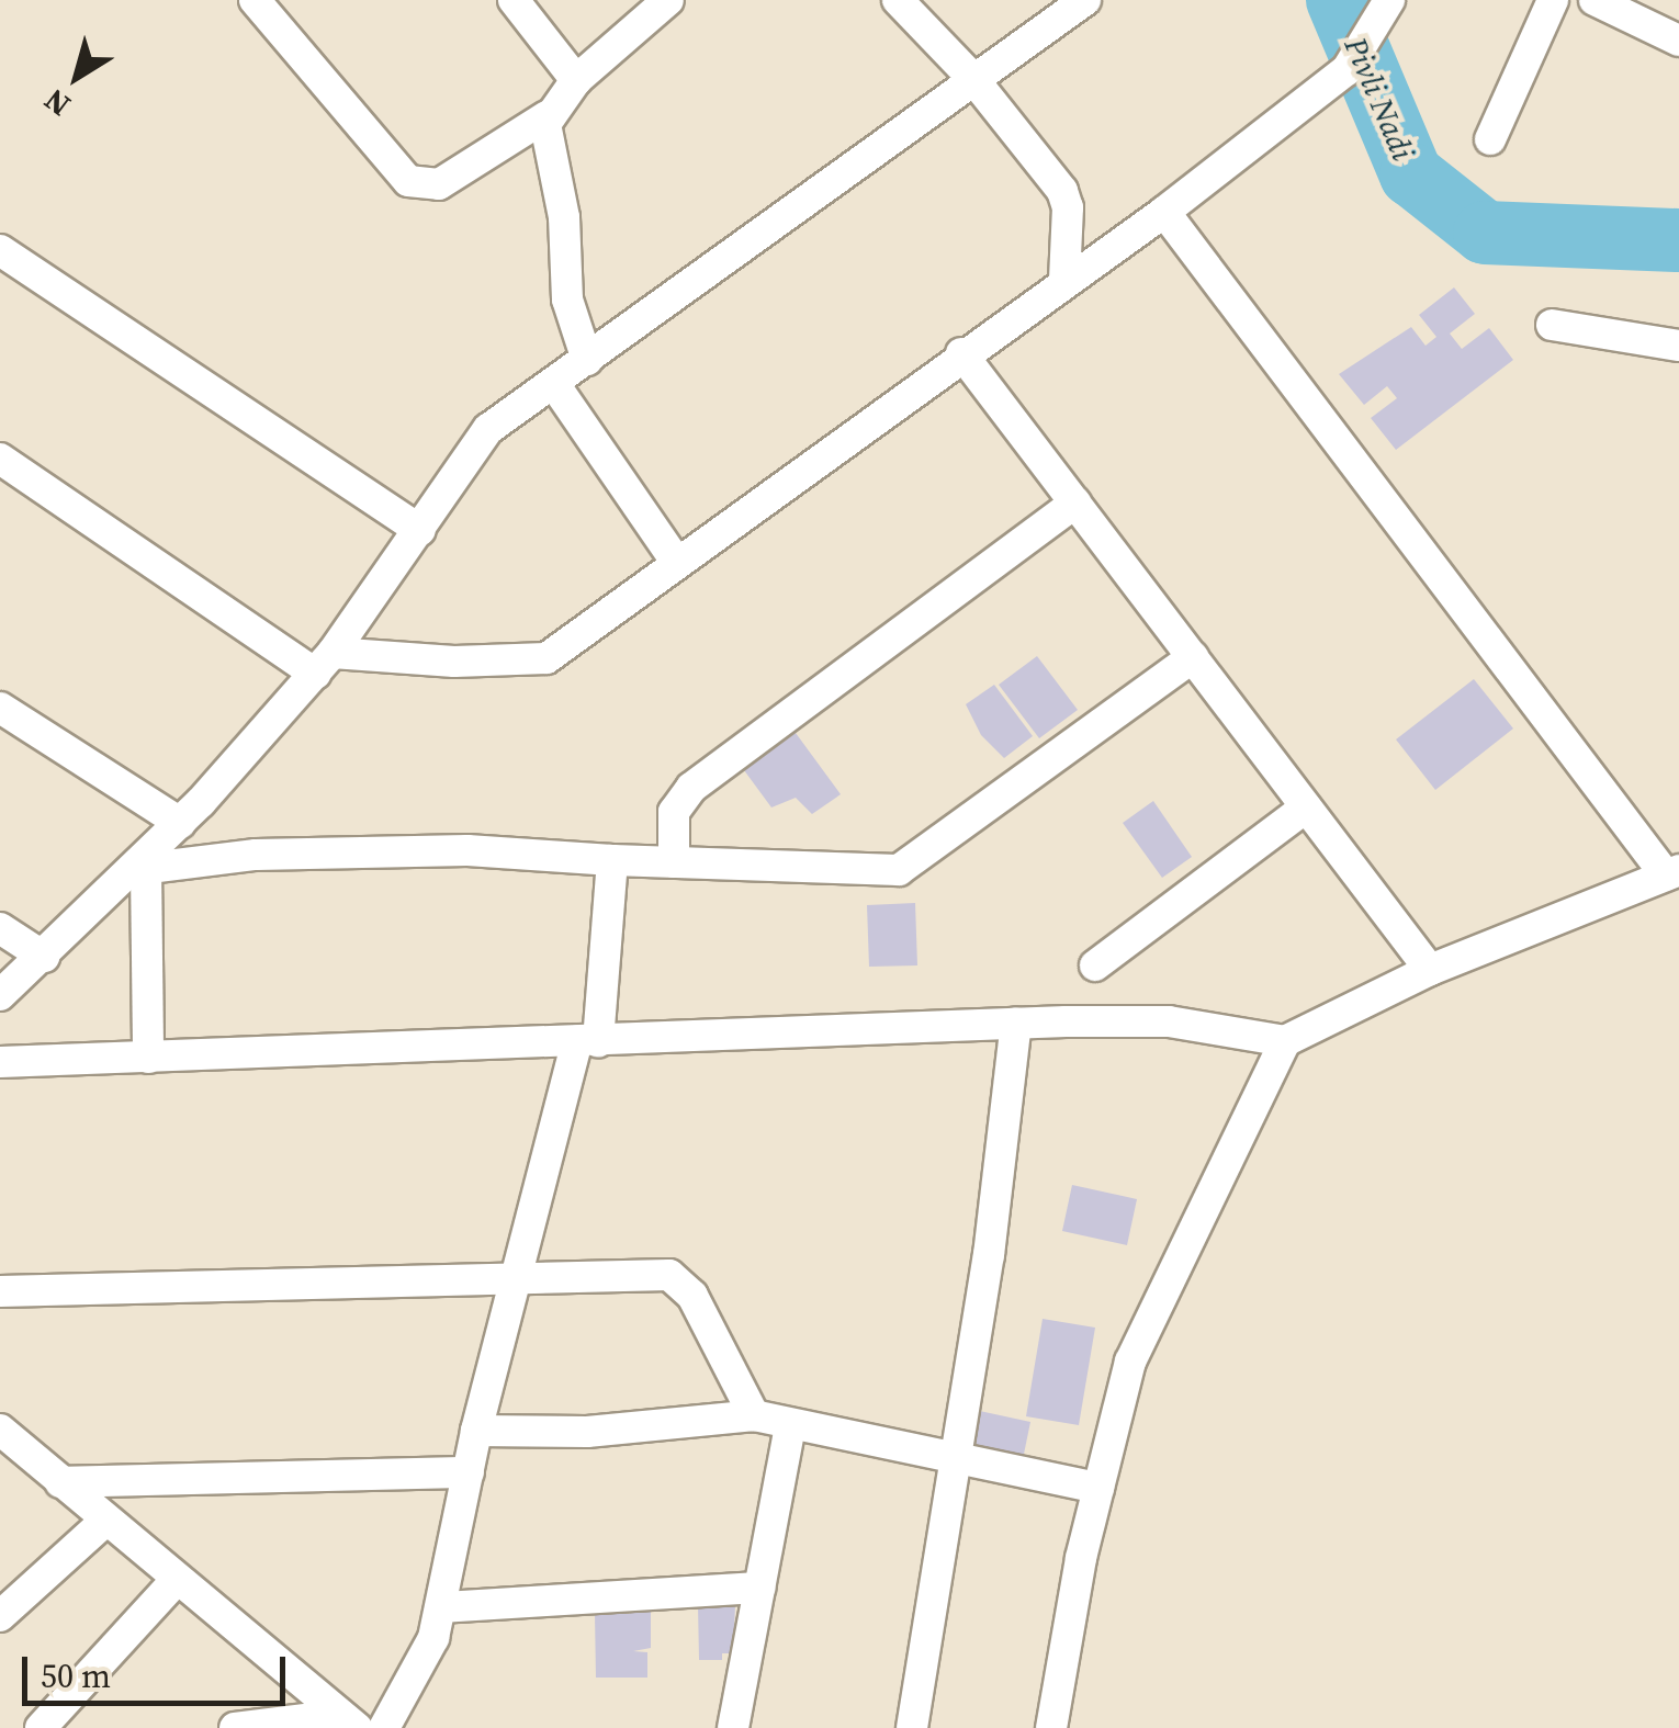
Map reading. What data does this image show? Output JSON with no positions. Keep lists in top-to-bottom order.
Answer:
{
  "water": ["Pivli Nadi"],
  "scale_bar": "50 m",
  "north": "bottom left"
}
